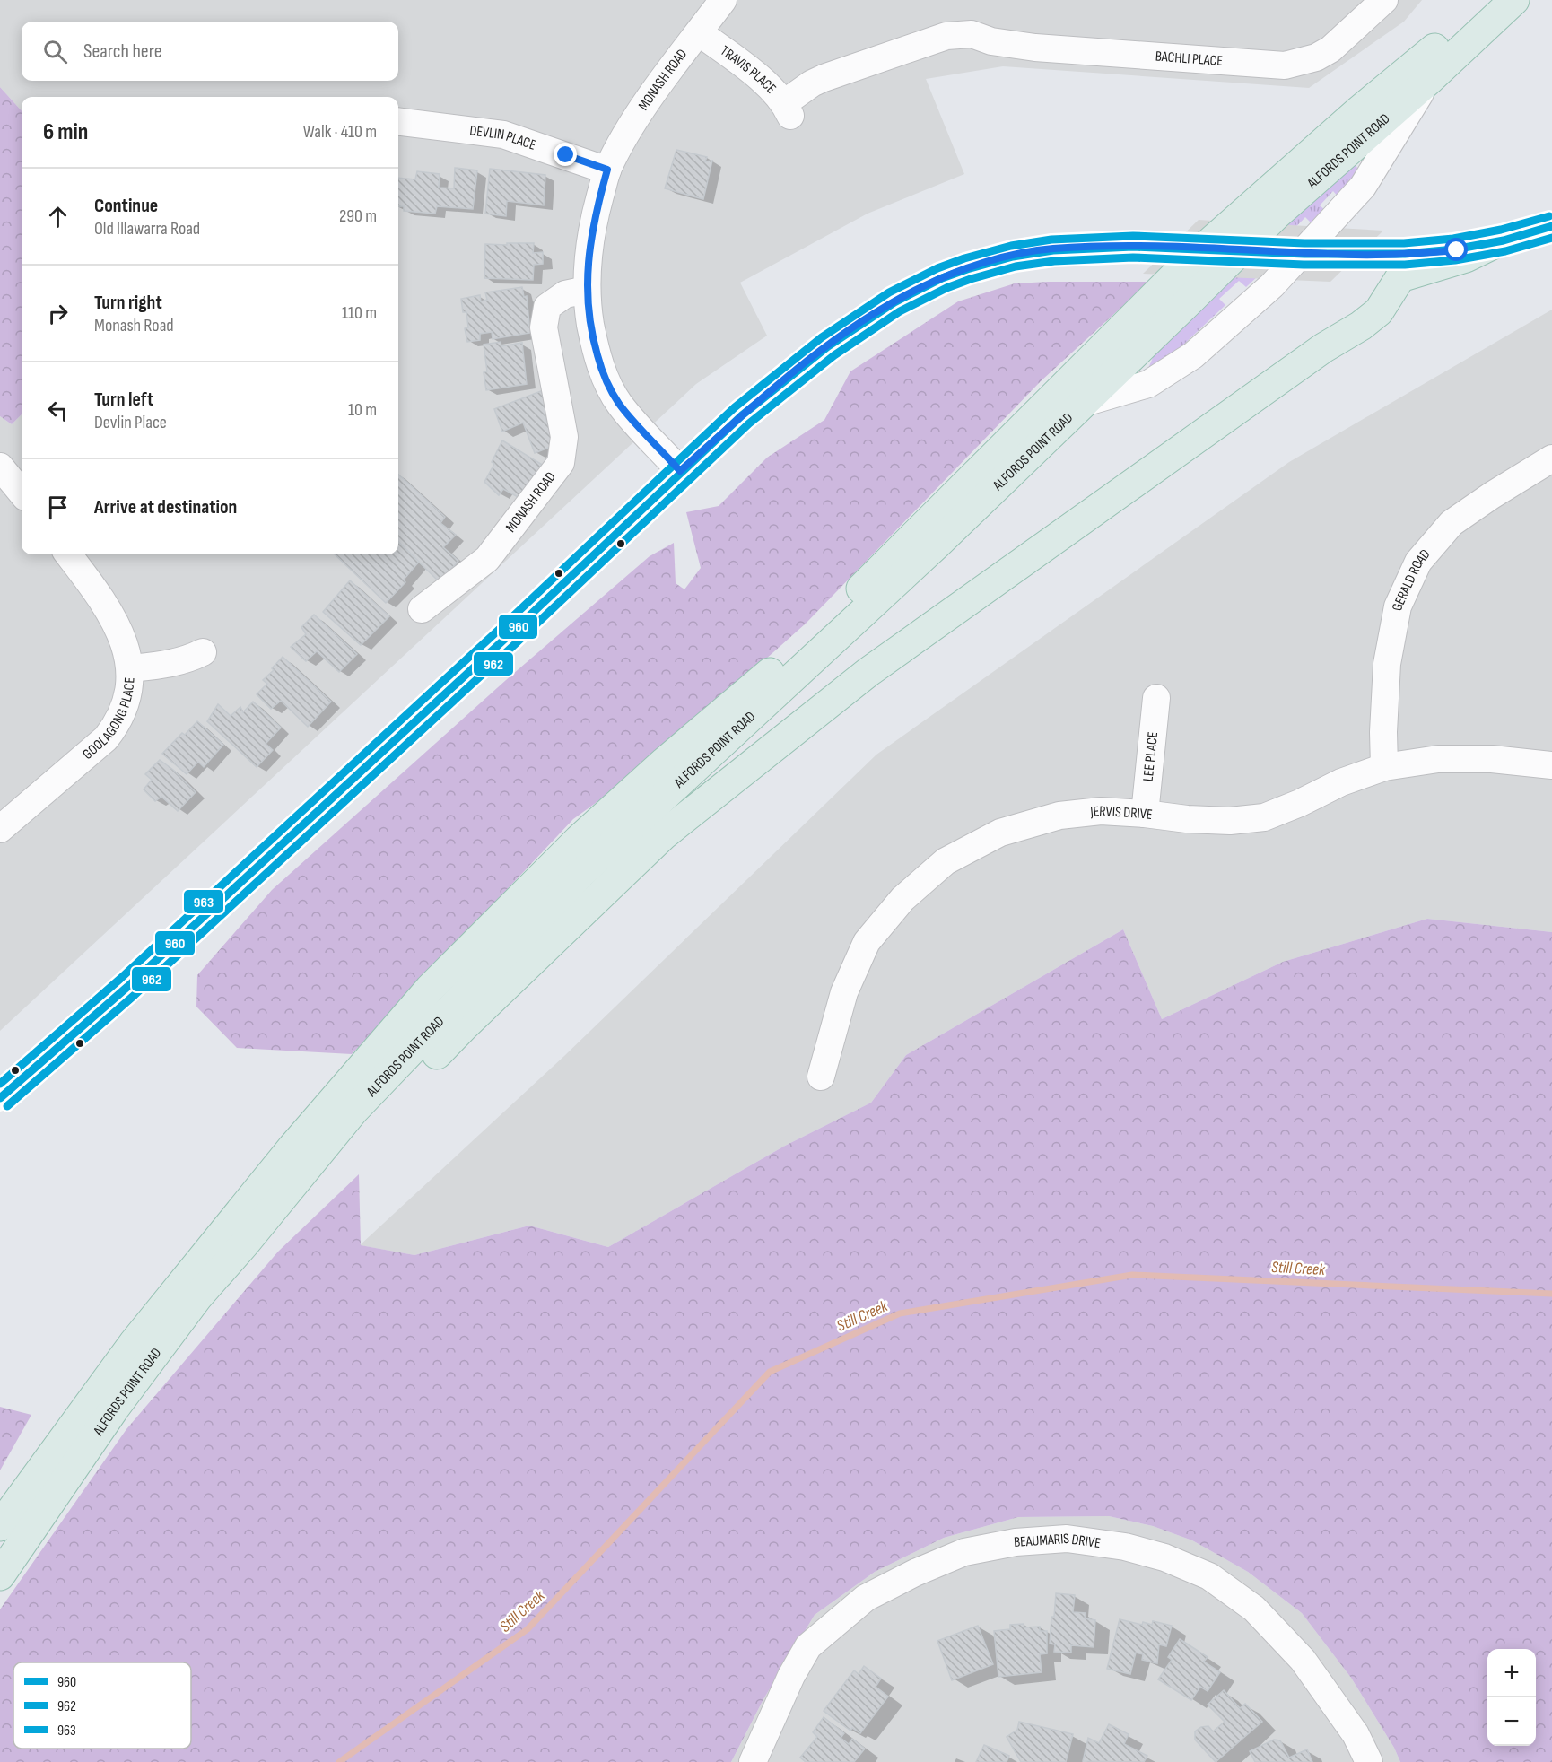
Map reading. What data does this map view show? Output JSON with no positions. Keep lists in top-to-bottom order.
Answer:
{
  "streets": {
    "highway": ["ALFORDS POINT ROAD"],
    "street": [
      "BACHLI PLACE",
      "TRAVIS PLACE",
      "MONASH ROAD",
      "DEVLIN PLACE",
      "GERALD ROAD",
      "GOOLAGONG PLACE",
      "LEE PLACE",
      "JERVIS DRIVE",
      "BEAUMARIS DRIVE"
    ]
  },
  "crossings": [
    ["BACHLI PLACE", "TRAVIS PLACE"],
    ["TRAVIS PLACE", "MONASH ROAD"],
    ["MONASH ROAD", "DEVLIN PLACE"],
    ["GERALD ROAD", "JERVIS DRIVE"],
    ["LEE PLACE", "JERVIS DRIVE"]
  ],
  "water": ["Still Creek"],
  "lines": ["transit line 963", "transit line 960", "transit line 962"],
  "legend": ["960", "962", "963"],
  "page": {
    "search": "Search here",
    "heading": ["6 min", "Walk · 410 m"],
    "list": [
      ["Continue", "Old Illawarra Road", "290 m"],
      ["Turn right", "Monash Road", "110 m"],
      ["Turn left", "Devlin Place", "10 m"],
      "Arrive at destination"
    ],
    "map_buttons": ["+", "−"]
  }
}
